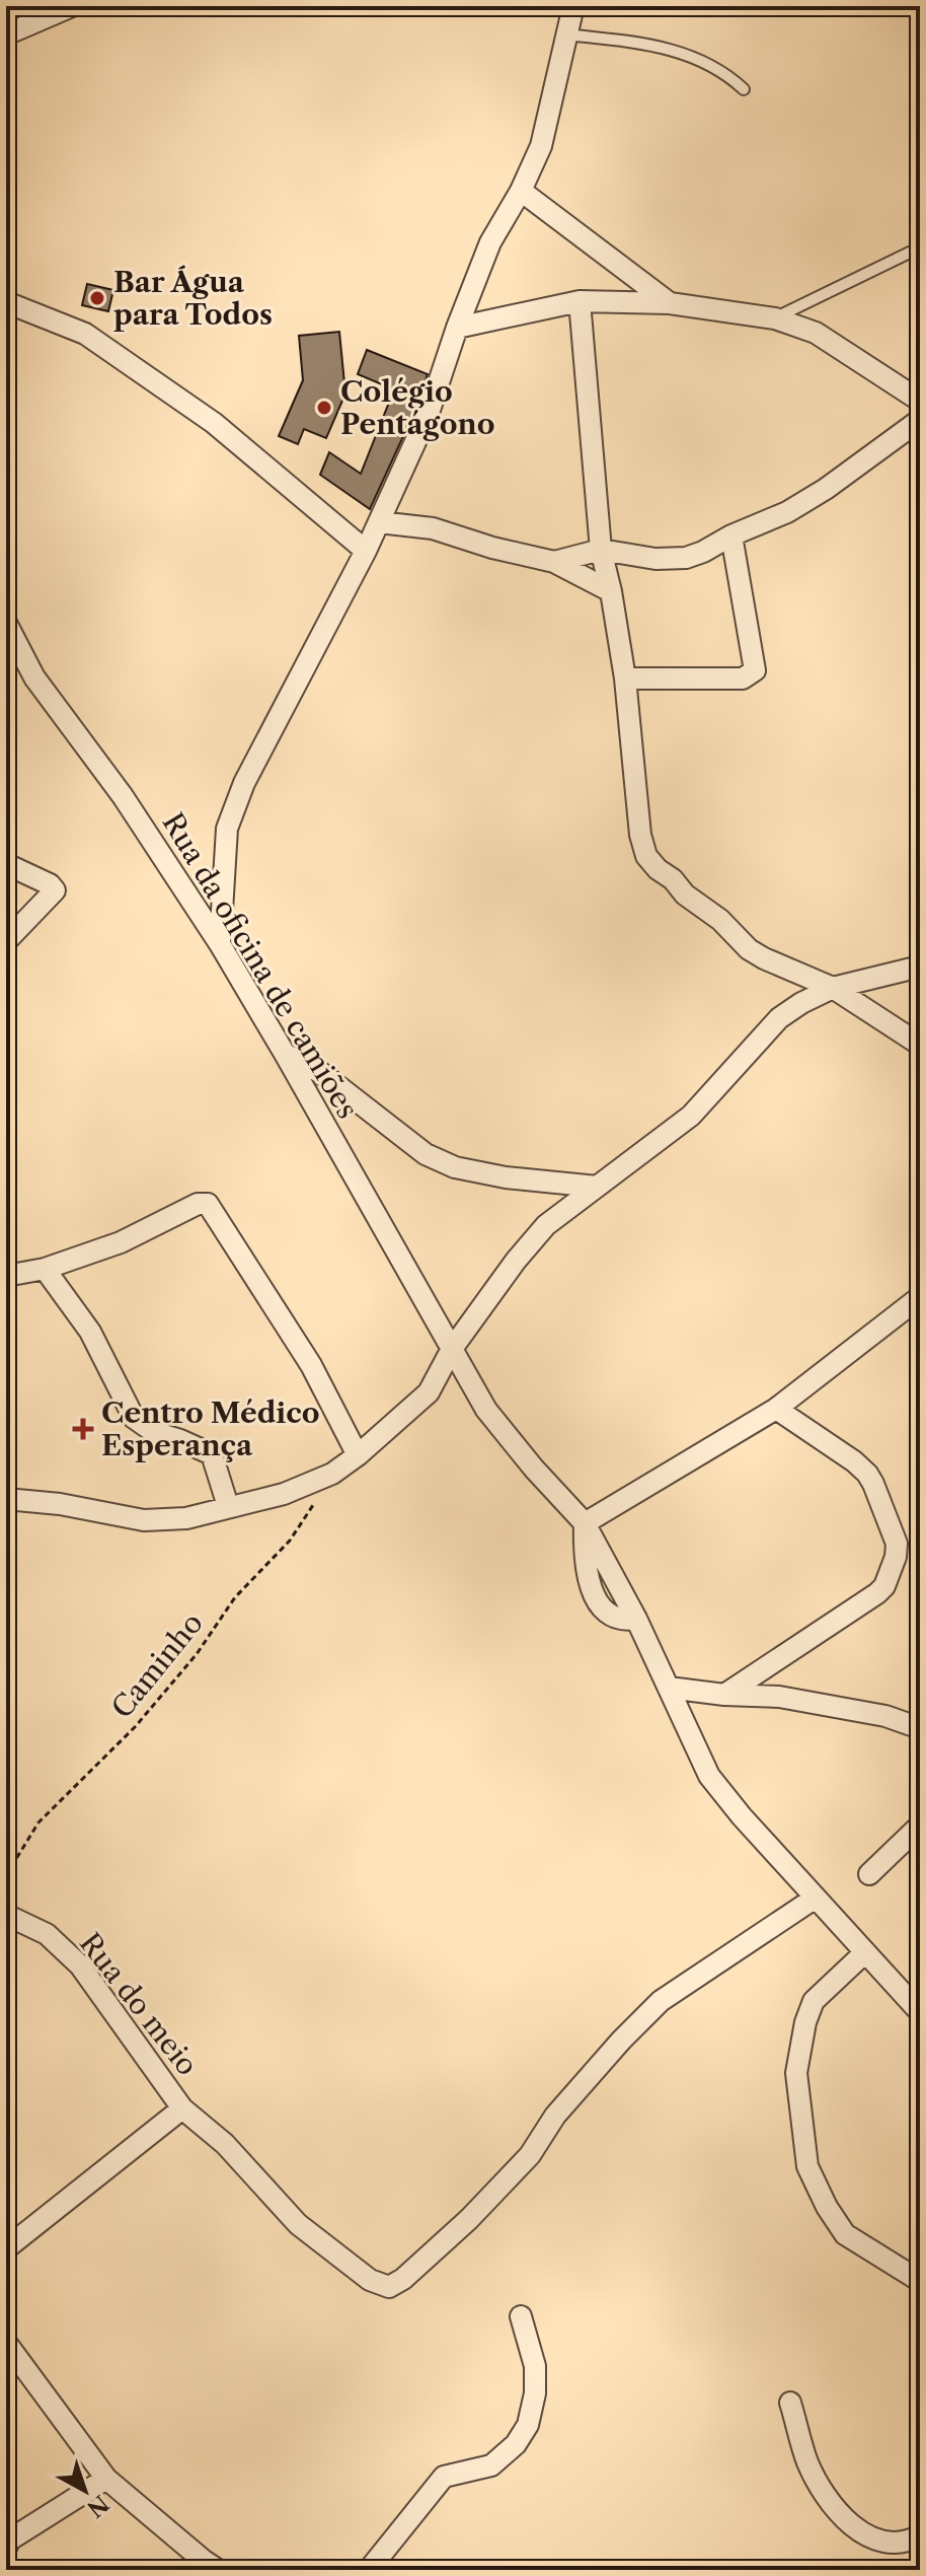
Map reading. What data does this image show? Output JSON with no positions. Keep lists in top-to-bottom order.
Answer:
{
  "streets": {
    "street": ["Rua da oficina de camiões", "Rua do meio"],
    "path": ["Caminho"]
  },
  "places": {
    "other": ["Bar Água para Todos", "Colégio Pentágono"],
    "health": ["Centro Médico Esperança"]
  },
  "north": "bottom right"
}
